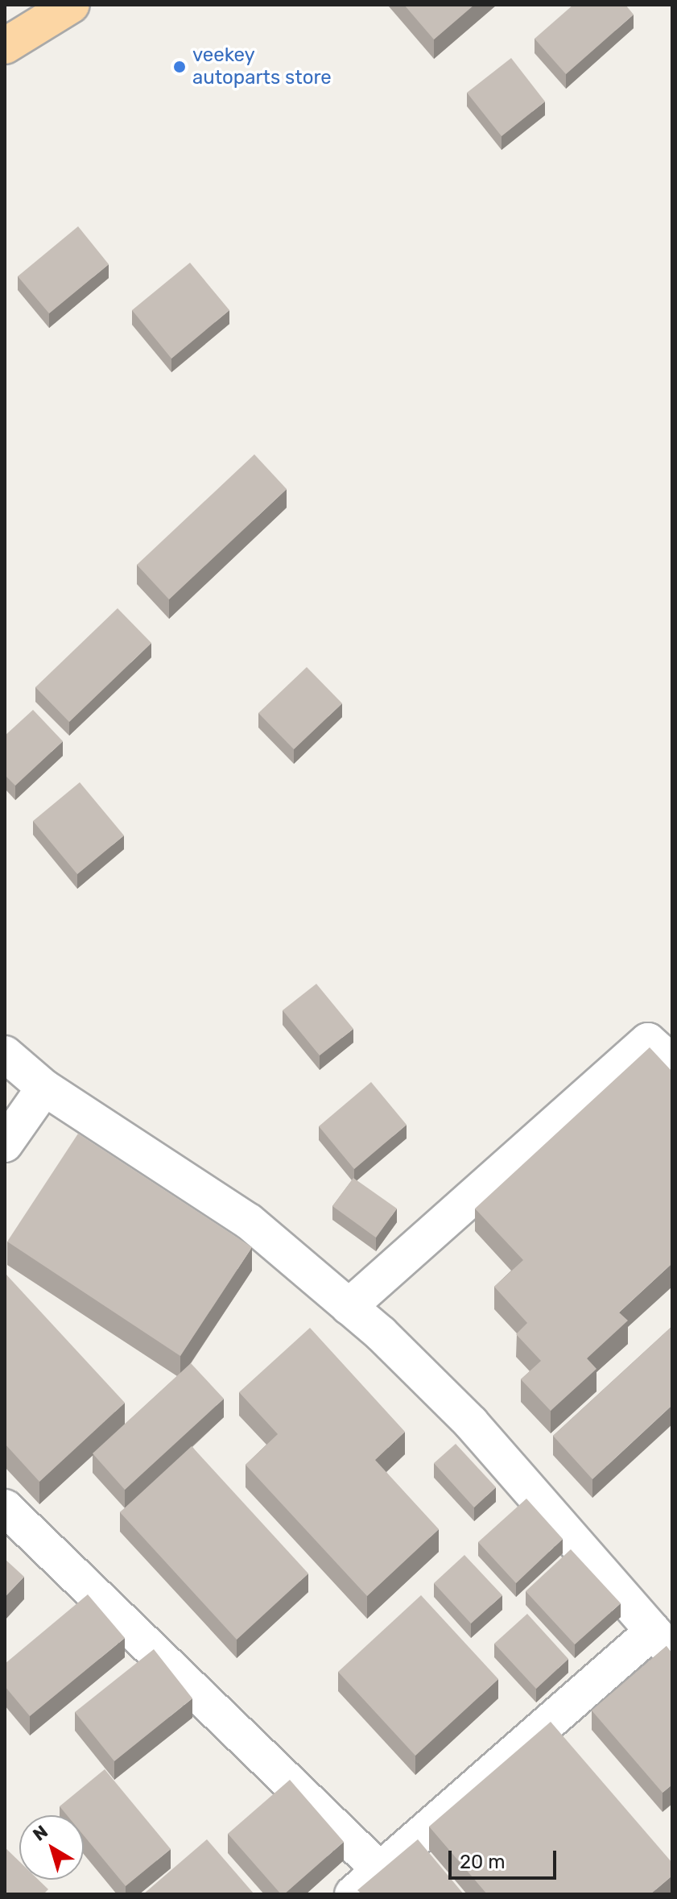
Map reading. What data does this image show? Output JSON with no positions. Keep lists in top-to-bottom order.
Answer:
{
  "places": ["veekey autoparts store"],
  "scale_bar": "20 m",
  "north": "top left"
}
